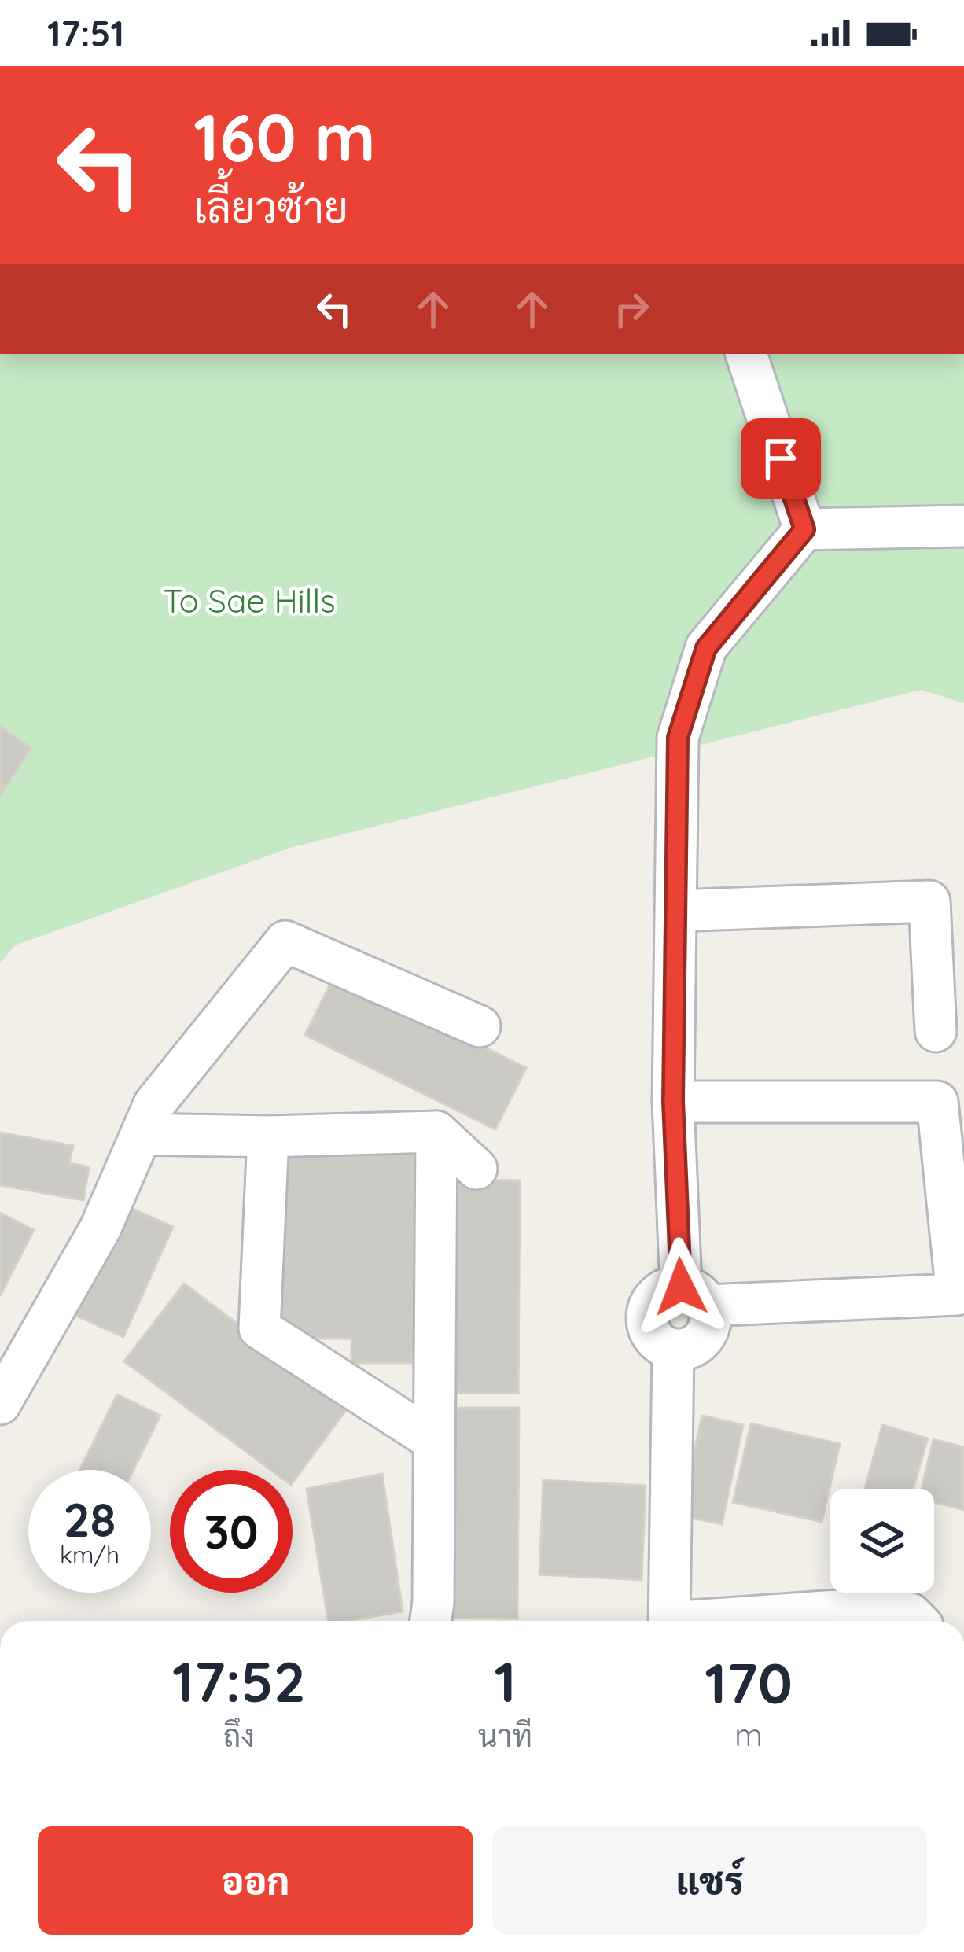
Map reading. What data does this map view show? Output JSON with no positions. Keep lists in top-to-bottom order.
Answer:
{
  "parks": ["To Sae Hills"],
  "page": {
    "status": "17:51",
    "turn": ["160 m", "เลี้ยวซ้าย"],
    "speed": "28 km/h",
    "limit": "30",
    "eta": [
      "17:52",
      "ถึง",
      "1",
      "นาที",
      "170",
      "m"
    ],
    "buttons": ["ออก", "แชร์"]
  }
}
